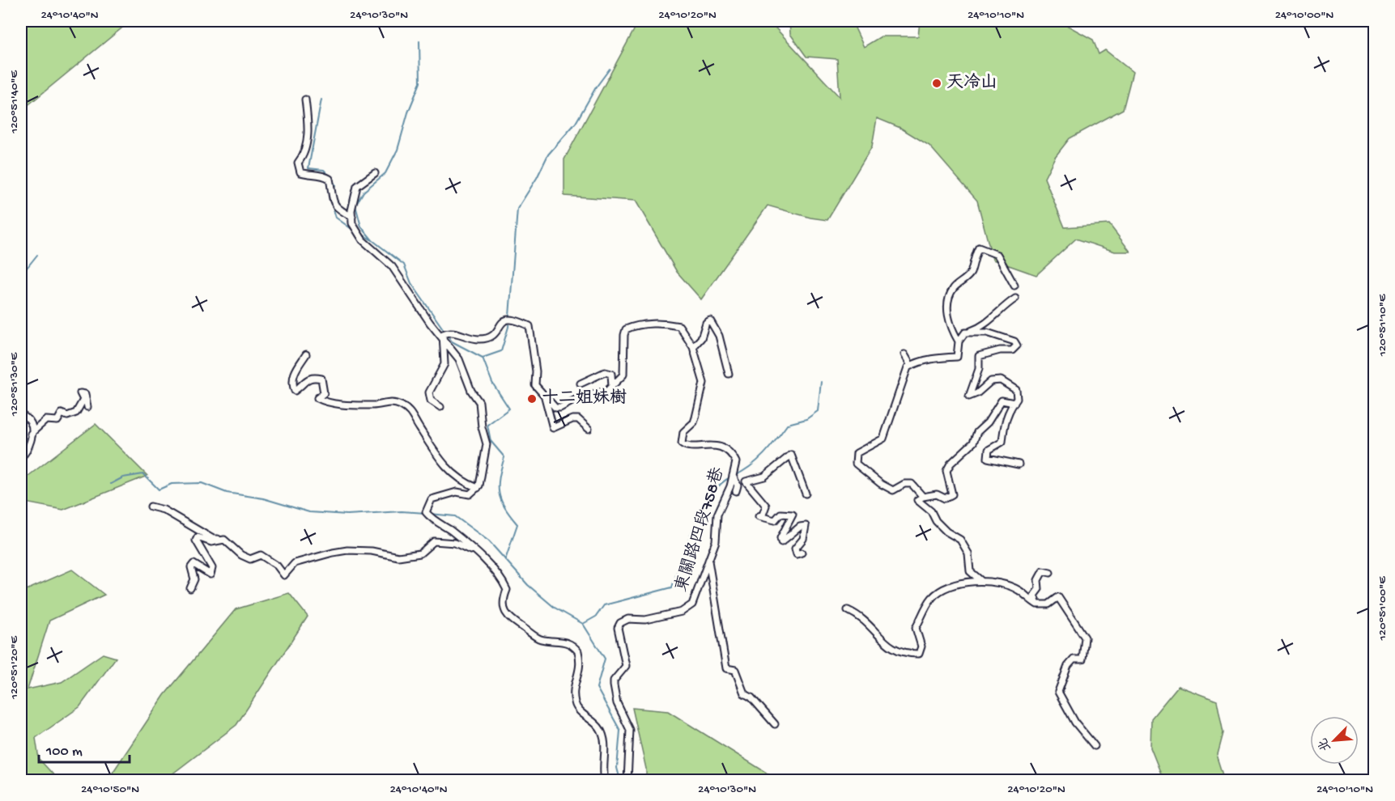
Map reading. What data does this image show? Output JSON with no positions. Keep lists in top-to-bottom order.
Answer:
{
  "streets": {
    "street": ["東關路四段758巷"]
  },
  "places": ["天冷山", "十二姐妹樹"],
  "scale_bar": "100 m",
  "north": "bottom left",
  "coordinates": [
    "24°10'40\"N",
    "24°10'30\"N",
    "24°10'20\"N",
    "24°10'10\"N",
    "24°10'00\"N",
    "120°51'40\"E",
    "120°51'10\"E",
    "120°51'30\"E",
    "120°51'00\"E",
    "120°51'20\"E",
    "24°10'50\"N"
  ]
}
